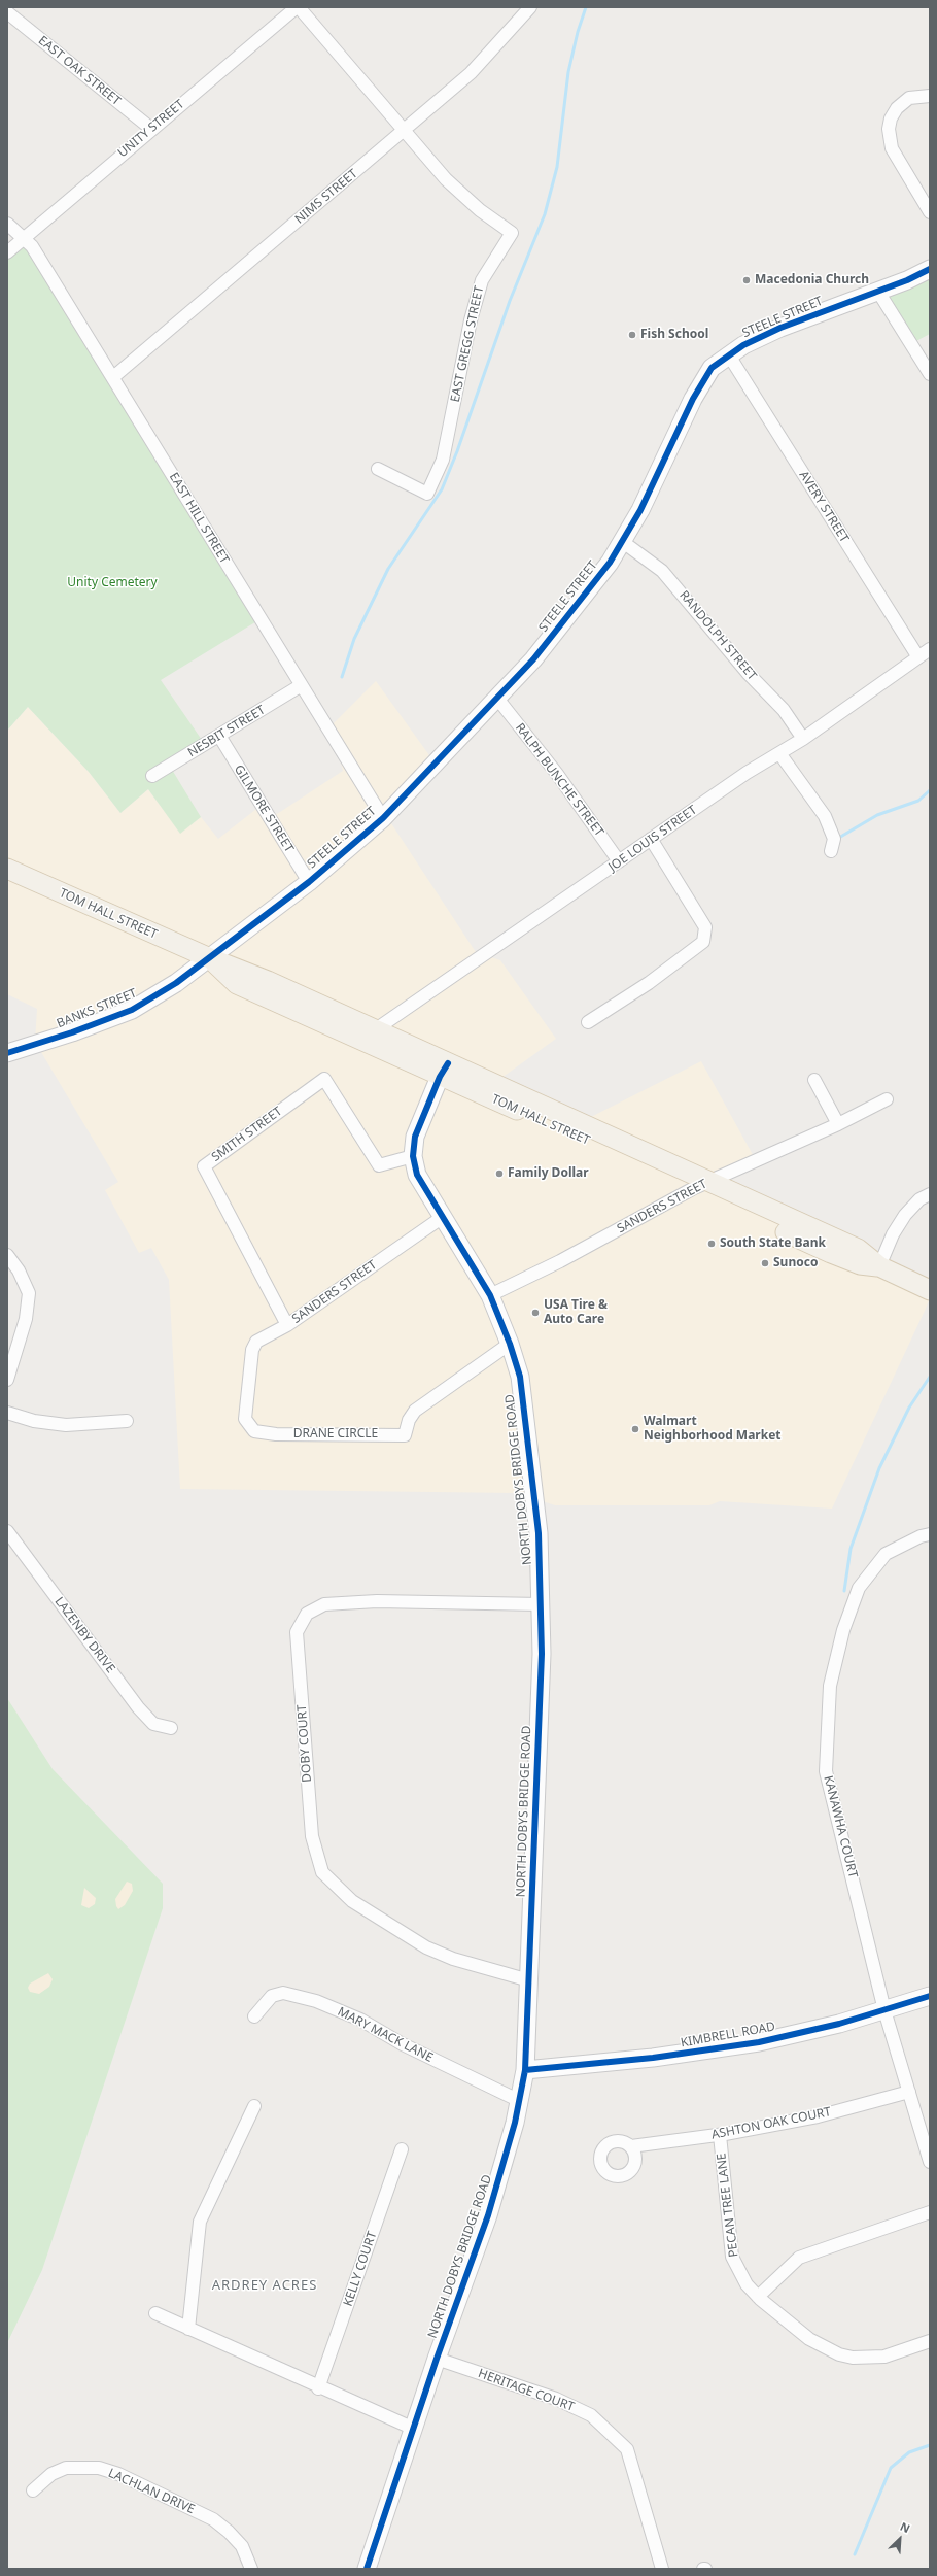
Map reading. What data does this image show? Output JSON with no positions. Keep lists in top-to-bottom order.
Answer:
{
  "streets": {
    "main road": ["TOM HALL STREET"],
    "street": [
      "EAST OAK STREET",
      "UNITY STREET",
      "NIMS STREET",
      "STEELE STREET",
      "EAST GREGG STREET",
      "AVERY STREET",
      "EAST HILL STREET",
      "RANDOLPH STREET",
      "NESBIT STREET",
      "RALPH BUNCHE STREET",
      "GILMORE STREET",
      "JOE LOUIS STREET",
      "BANKS STREET",
      "SMITH STREET",
      "SANDERS STREET",
      "DRANE CIRCLE",
      "NORTH DOBYS BRIDGE ROAD",
      "LAZENBY DRIVE",
      "DOBY COURT",
      "KANAWHA COURT",
      "MARY MACK LANE",
      "KIMBRELL ROAD",
      "ASHTON OAK COURT",
      "PECAN TREE LANE",
      "KELLY COURT",
      "HERITAGE COURT",
      "LACHLAN DRIVE"
    ]
  },
  "crossings": [
    ["EAST OAK STREET", "UNITY STREET"],
    ["UNITY STREET", "EAST GREGG STREET"],
    ["UNITY STREET", "EAST HILL STREET"],
    ["NIMS STREET", "EAST GREGG STREET"],
    ["NIMS STREET", "EAST HILL STREET"],
    ["STEELE STREET", "AVERY STREET"],
    ["STEELE STREET", "EAST HILL STREET"],
    ["STEELE STREET", "RANDOLPH STREET"],
    ["STEELE STREET", "RALPH BUNCHE STREET"],
    ["STEELE STREET", "GILMORE STREET"],
    ["STEELE STREET", "TOM HALL STREET"],
    ["STEELE STREET", "BANKS STREET"],
    ["AVERY STREET", "JOE LOUIS STREET"],
    ["EAST HILL STREET", "NESBIT STREET"],
    ["RANDOLPH STREET", "JOE LOUIS STREET"],
    ["NESBIT STREET", "GILMORE STREET"],
    ["RALPH BUNCHE STREET", "JOE LOUIS STREET"],
    ["JOE LOUIS STREET", "TOM HALL STREET"],
    ["TOM HALL STREET", "BANKS STREET"],
    ["TOM HALL STREET", "SANDERS STREET"],
    ["TOM HALL STREET", "NORTH DOBYS BRIDGE ROAD"],
    ["SMITH STREET", "SANDERS STREET"],
    ["SMITH STREET", "DRANE CIRCLE"],
    ["SMITH STREET", "NORTH DOBYS BRIDGE ROAD"],
    ["SANDERS STREET", "DRANE CIRCLE"],
    ["SANDERS STREET", "NORTH DOBYS BRIDGE ROAD"],
    ["DRANE CIRCLE", "NORTH DOBYS BRIDGE ROAD"],
    ["NORTH DOBYS BRIDGE ROAD", "DOBY COURT"],
    ["NORTH DOBYS BRIDGE ROAD", "MARY MACK LANE"],
    ["NORTH DOBYS BRIDGE ROAD", "KIMBRELL ROAD"],
    ["NORTH DOBYS BRIDGE ROAD", "HERITAGE COURT"],
    ["KANAWHA COURT", "KIMBRELL ROAD"],
    ["KANAWHA COURT", "ASHTON OAK COURT"],
    ["ASHTON OAK COURT", "PECAN TREE LANE"]
  ],
  "districts": ["ARDREY ACRES"],
  "parks": ["Unity Cemetery"],
  "places": [
    "Macedonia Church",
    "Fish School",
    "Family Dollar",
    "South State Bank",
    "Sunoco",
    "USA Tire & Auto Care",
    "Walmart Neighborhood Market"
  ],
  "north": "top right"
}
